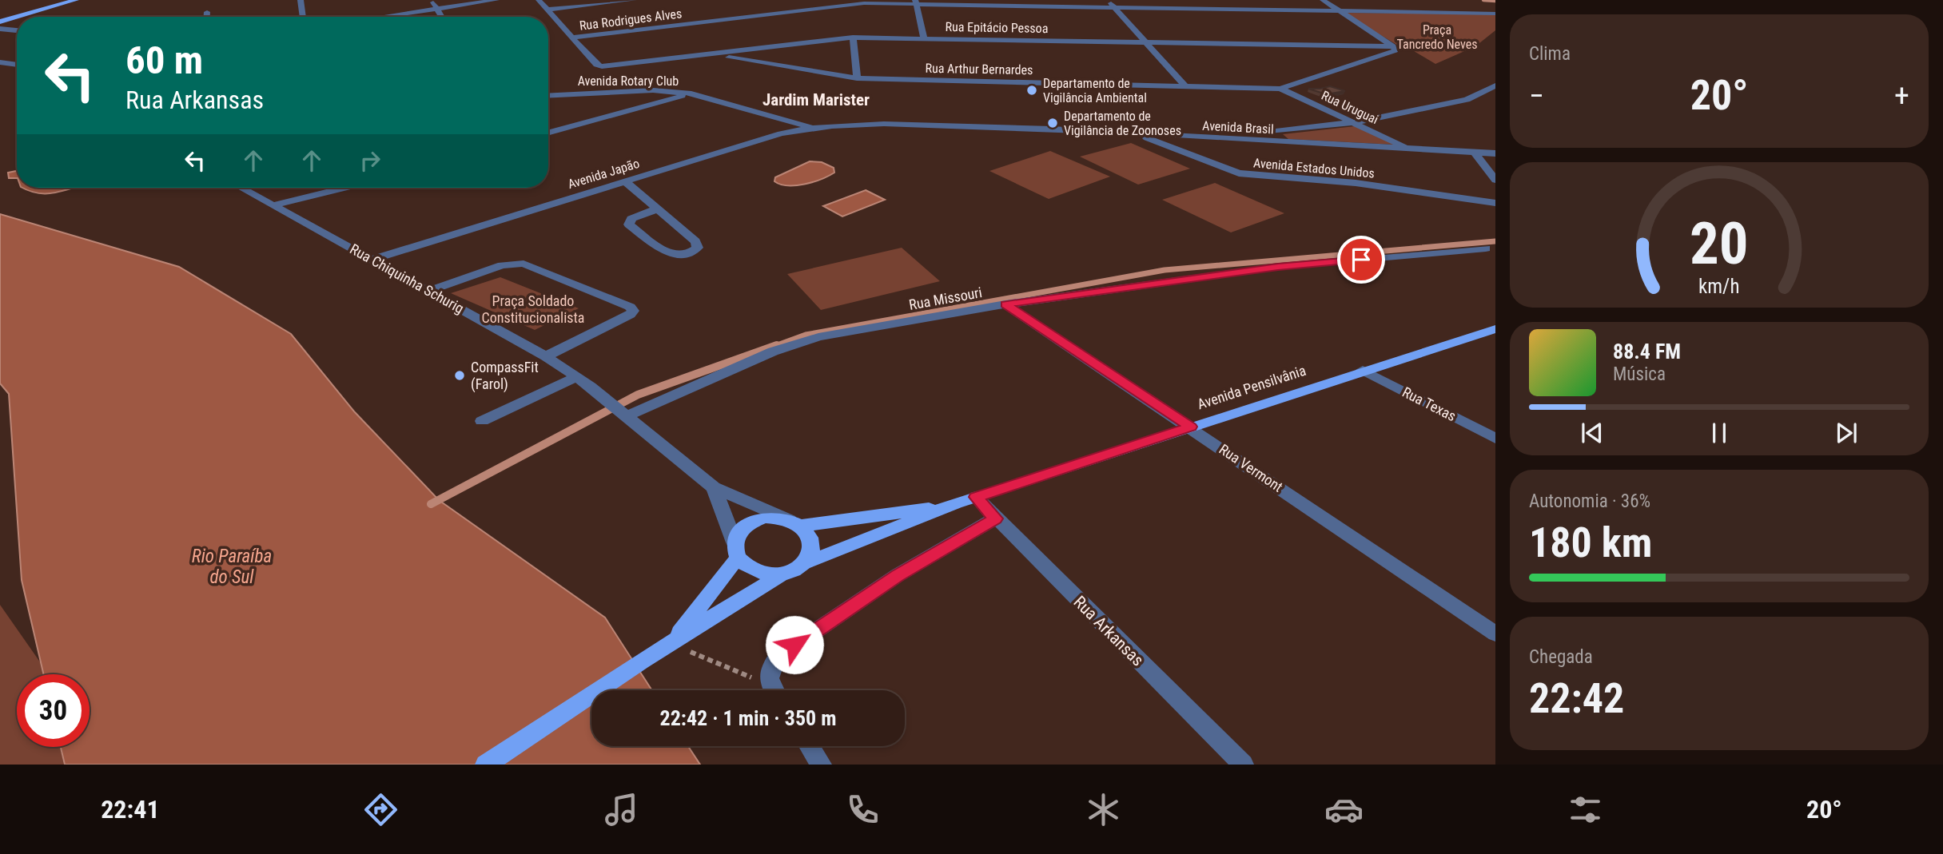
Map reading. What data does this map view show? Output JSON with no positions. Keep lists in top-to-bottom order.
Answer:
{
  "streets": {
    "main road": ["Avenida Pensilvânia"],
    "street": [
      "Rua Rodrigues Alves",
      "Rua Epitácio Pessoa",
      "Rua Arthur Bernardes",
      "Avenida Rotary Club",
      "Rua Uruguai",
      "Avenida Brasil",
      "Avenida Estados Unidos",
      "Avenida Japão",
      "Rua Chiquinha Schurig",
      "Rua Missouri",
      "Rua Texas",
      "Rua Vermont",
      "Rua Arkansas"
    ]
  },
  "crossings": [
    ["Rua Rodrigues Alves", "Rua Epitácio Pessoa"],
    ["Rua Epitácio Pessoa", "Rua Arthur Bernardes"],
    ["Rua Arthur Bernardes", "Rua Uruguai"],
    ["Avenida Rotary Club", "Avenida Brasil"],
    ["Avenida Rotary Club", "Avenida Japão"],
    ["Rua Uruguai", "Avenida Brasil"],
    ["Rua Uruguai", "Avenida Estados Unidos"],
    ["Avenida Brasil", "Avenida Estados Unidos"],
    ["Avenida Brasil", "Avenida Japão"],
    ["Avenida Japão", "Rua Chiquinha Schurig"],
    ["Rua Chiquinha Schurig", "Rua Missouri"],
    ["Rua Chiquinha Schurig", "Avenida Pensilvânia"],
    ["Rua Missouri", "Rua Vermont"],
    ["Avenida Pensilvânia", "Rua Texas"],
    ["Avenida Pensilvânia", "Rua Vermont"],
    ["Avenida Pensilvânia", "Rua Arkansas"]
  ],
  "districts": ["Jardim Marister"],
  "water": ["Rio Paraíba do Sul"],
  "parks": ["Praça Tancredo Neves", "Praça Soldado Constitucionalista"],
  "places": ["Departamento de Vigilância Ambiental", "Departamento de Vigilância de Zoonoses", "CompassFit (Farol)"],
  "page": {
    "tile": [
      "Clima",
      ["Autonomia · 36%", "180 km"],
      ["Chegada", "22:42"]
    ],
    "turn": ["60 m", "Rua Arkansas"],
    "heat": ["−", "20°", "+"],
    "song": ["88.4 FM", "Música"],
    "limit": "30",
    "trip": "22:42 · 1 min · 350 m",
    "tabs": ["22:41", "20°"],
    "gauge": ["20", "km/h"]
  }
}
